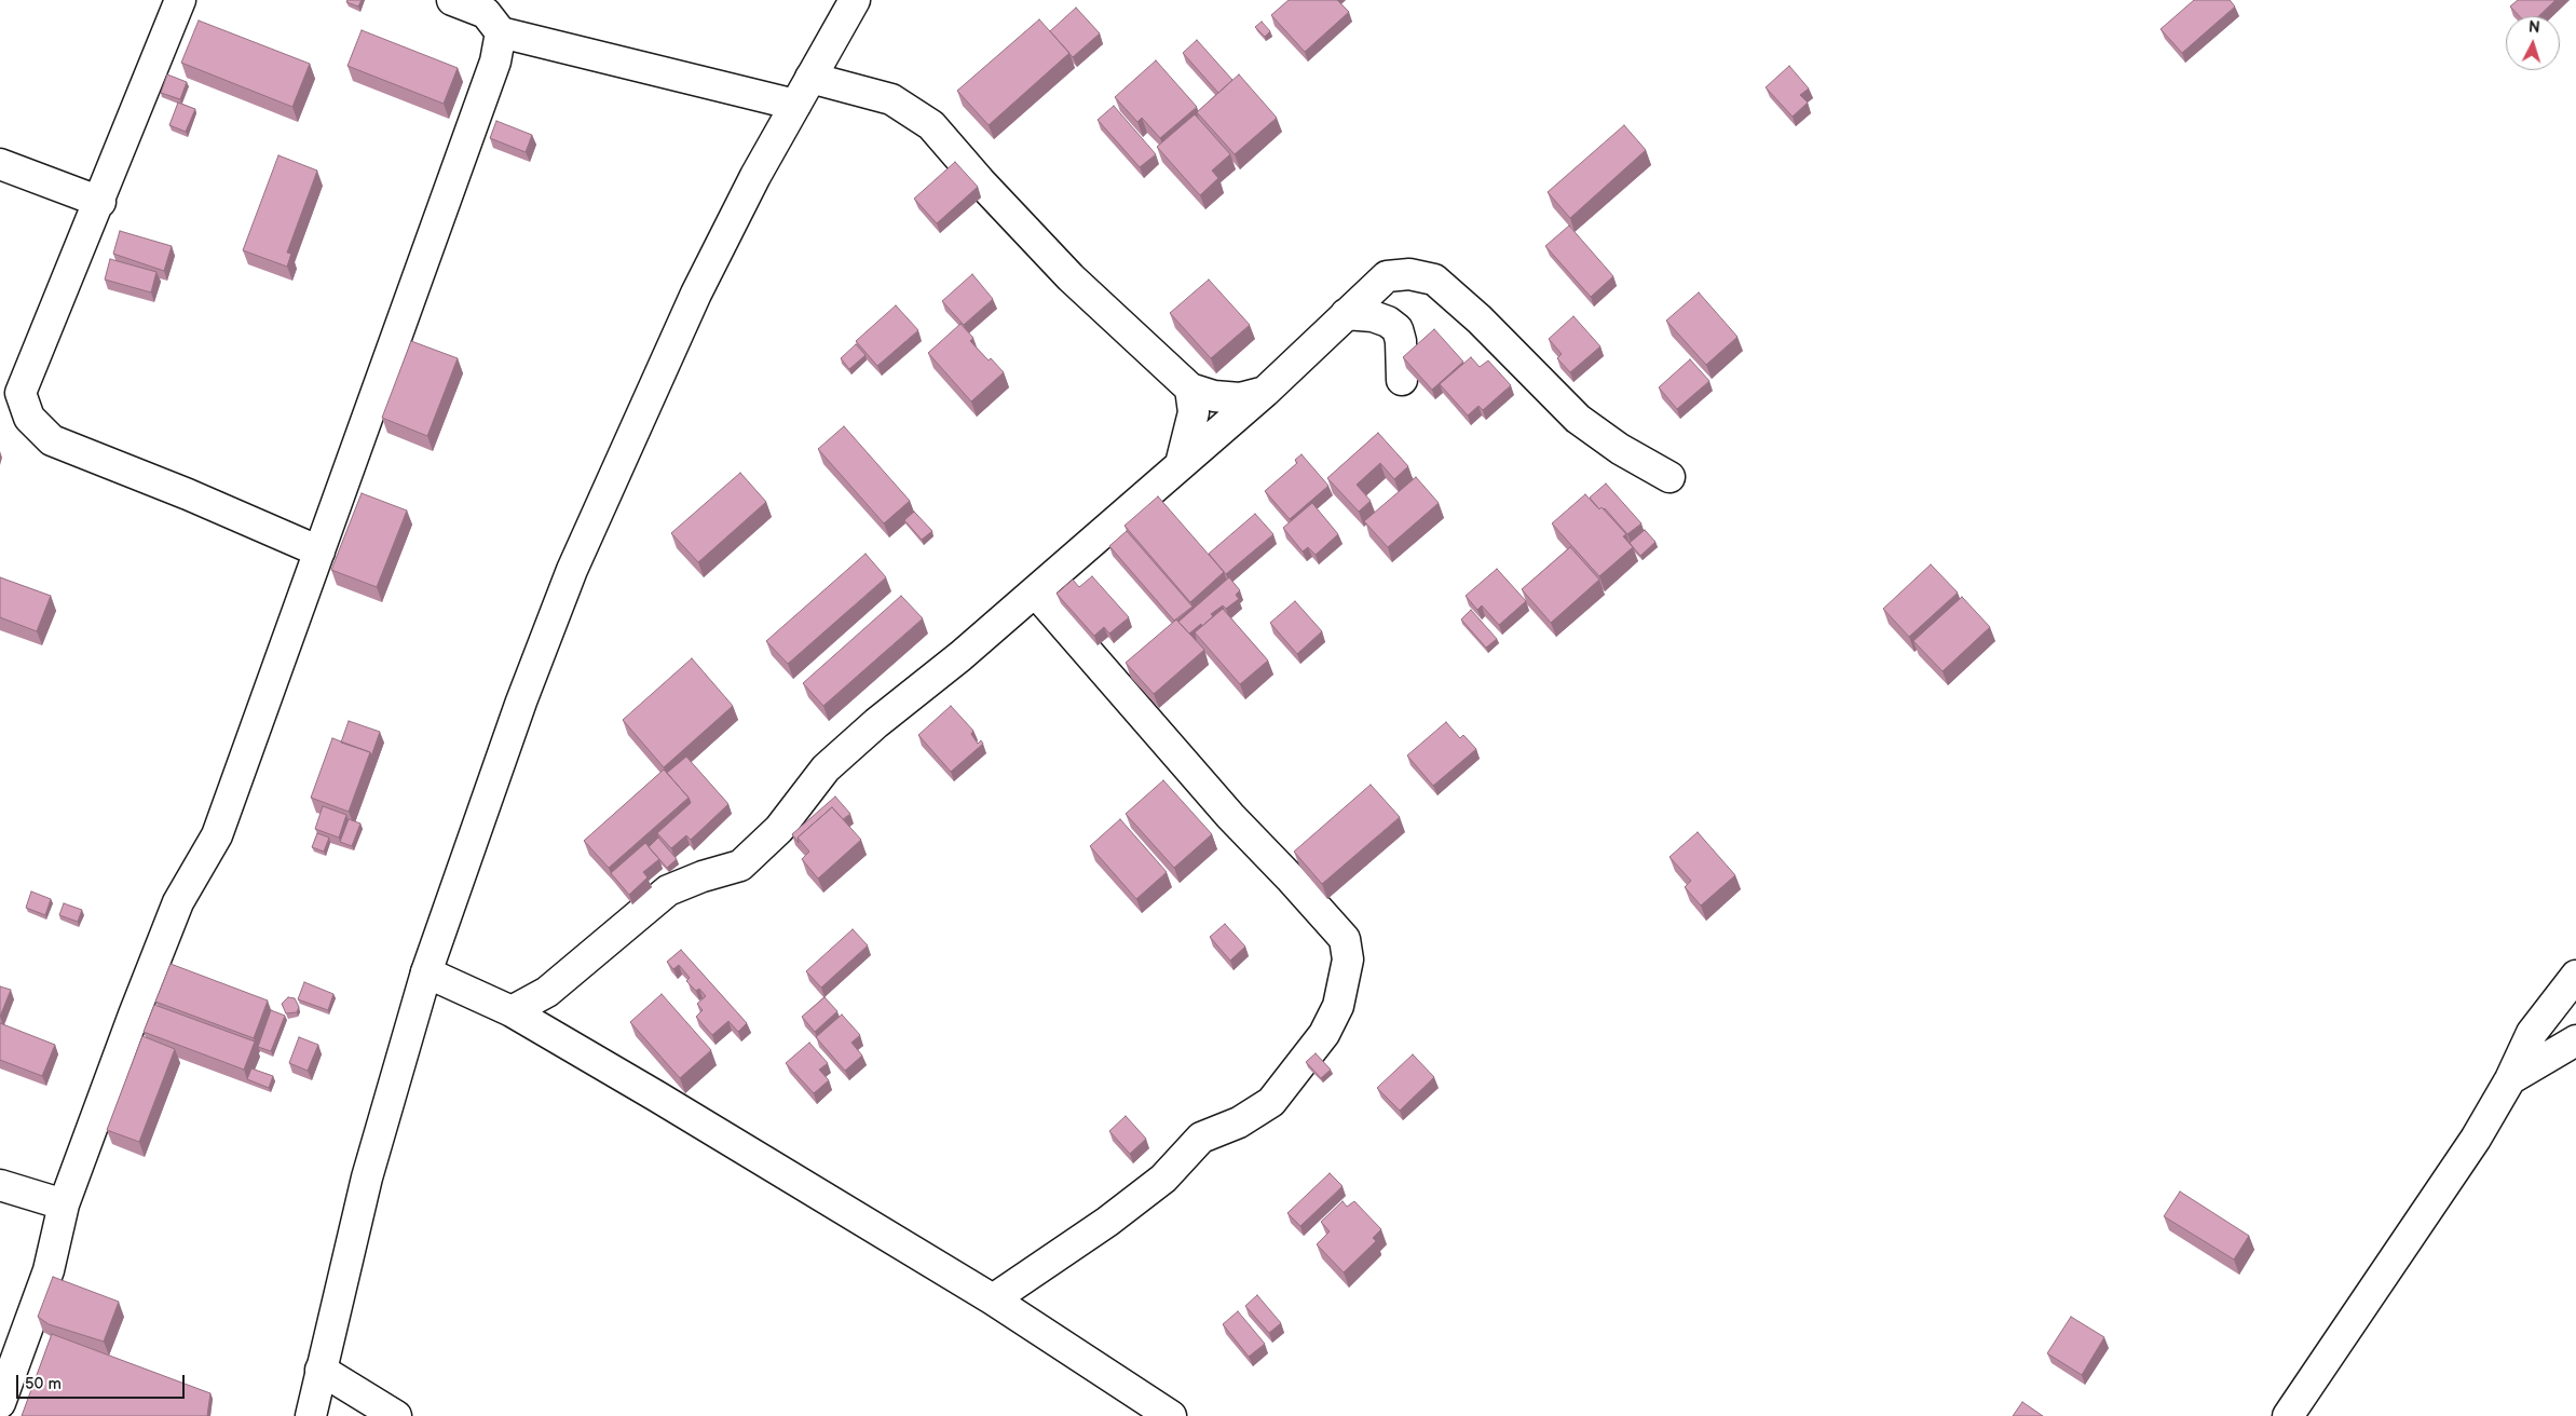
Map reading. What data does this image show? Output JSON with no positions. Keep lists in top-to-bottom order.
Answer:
{
  "scale_bar": "50 m",
  "north": "top"
}
